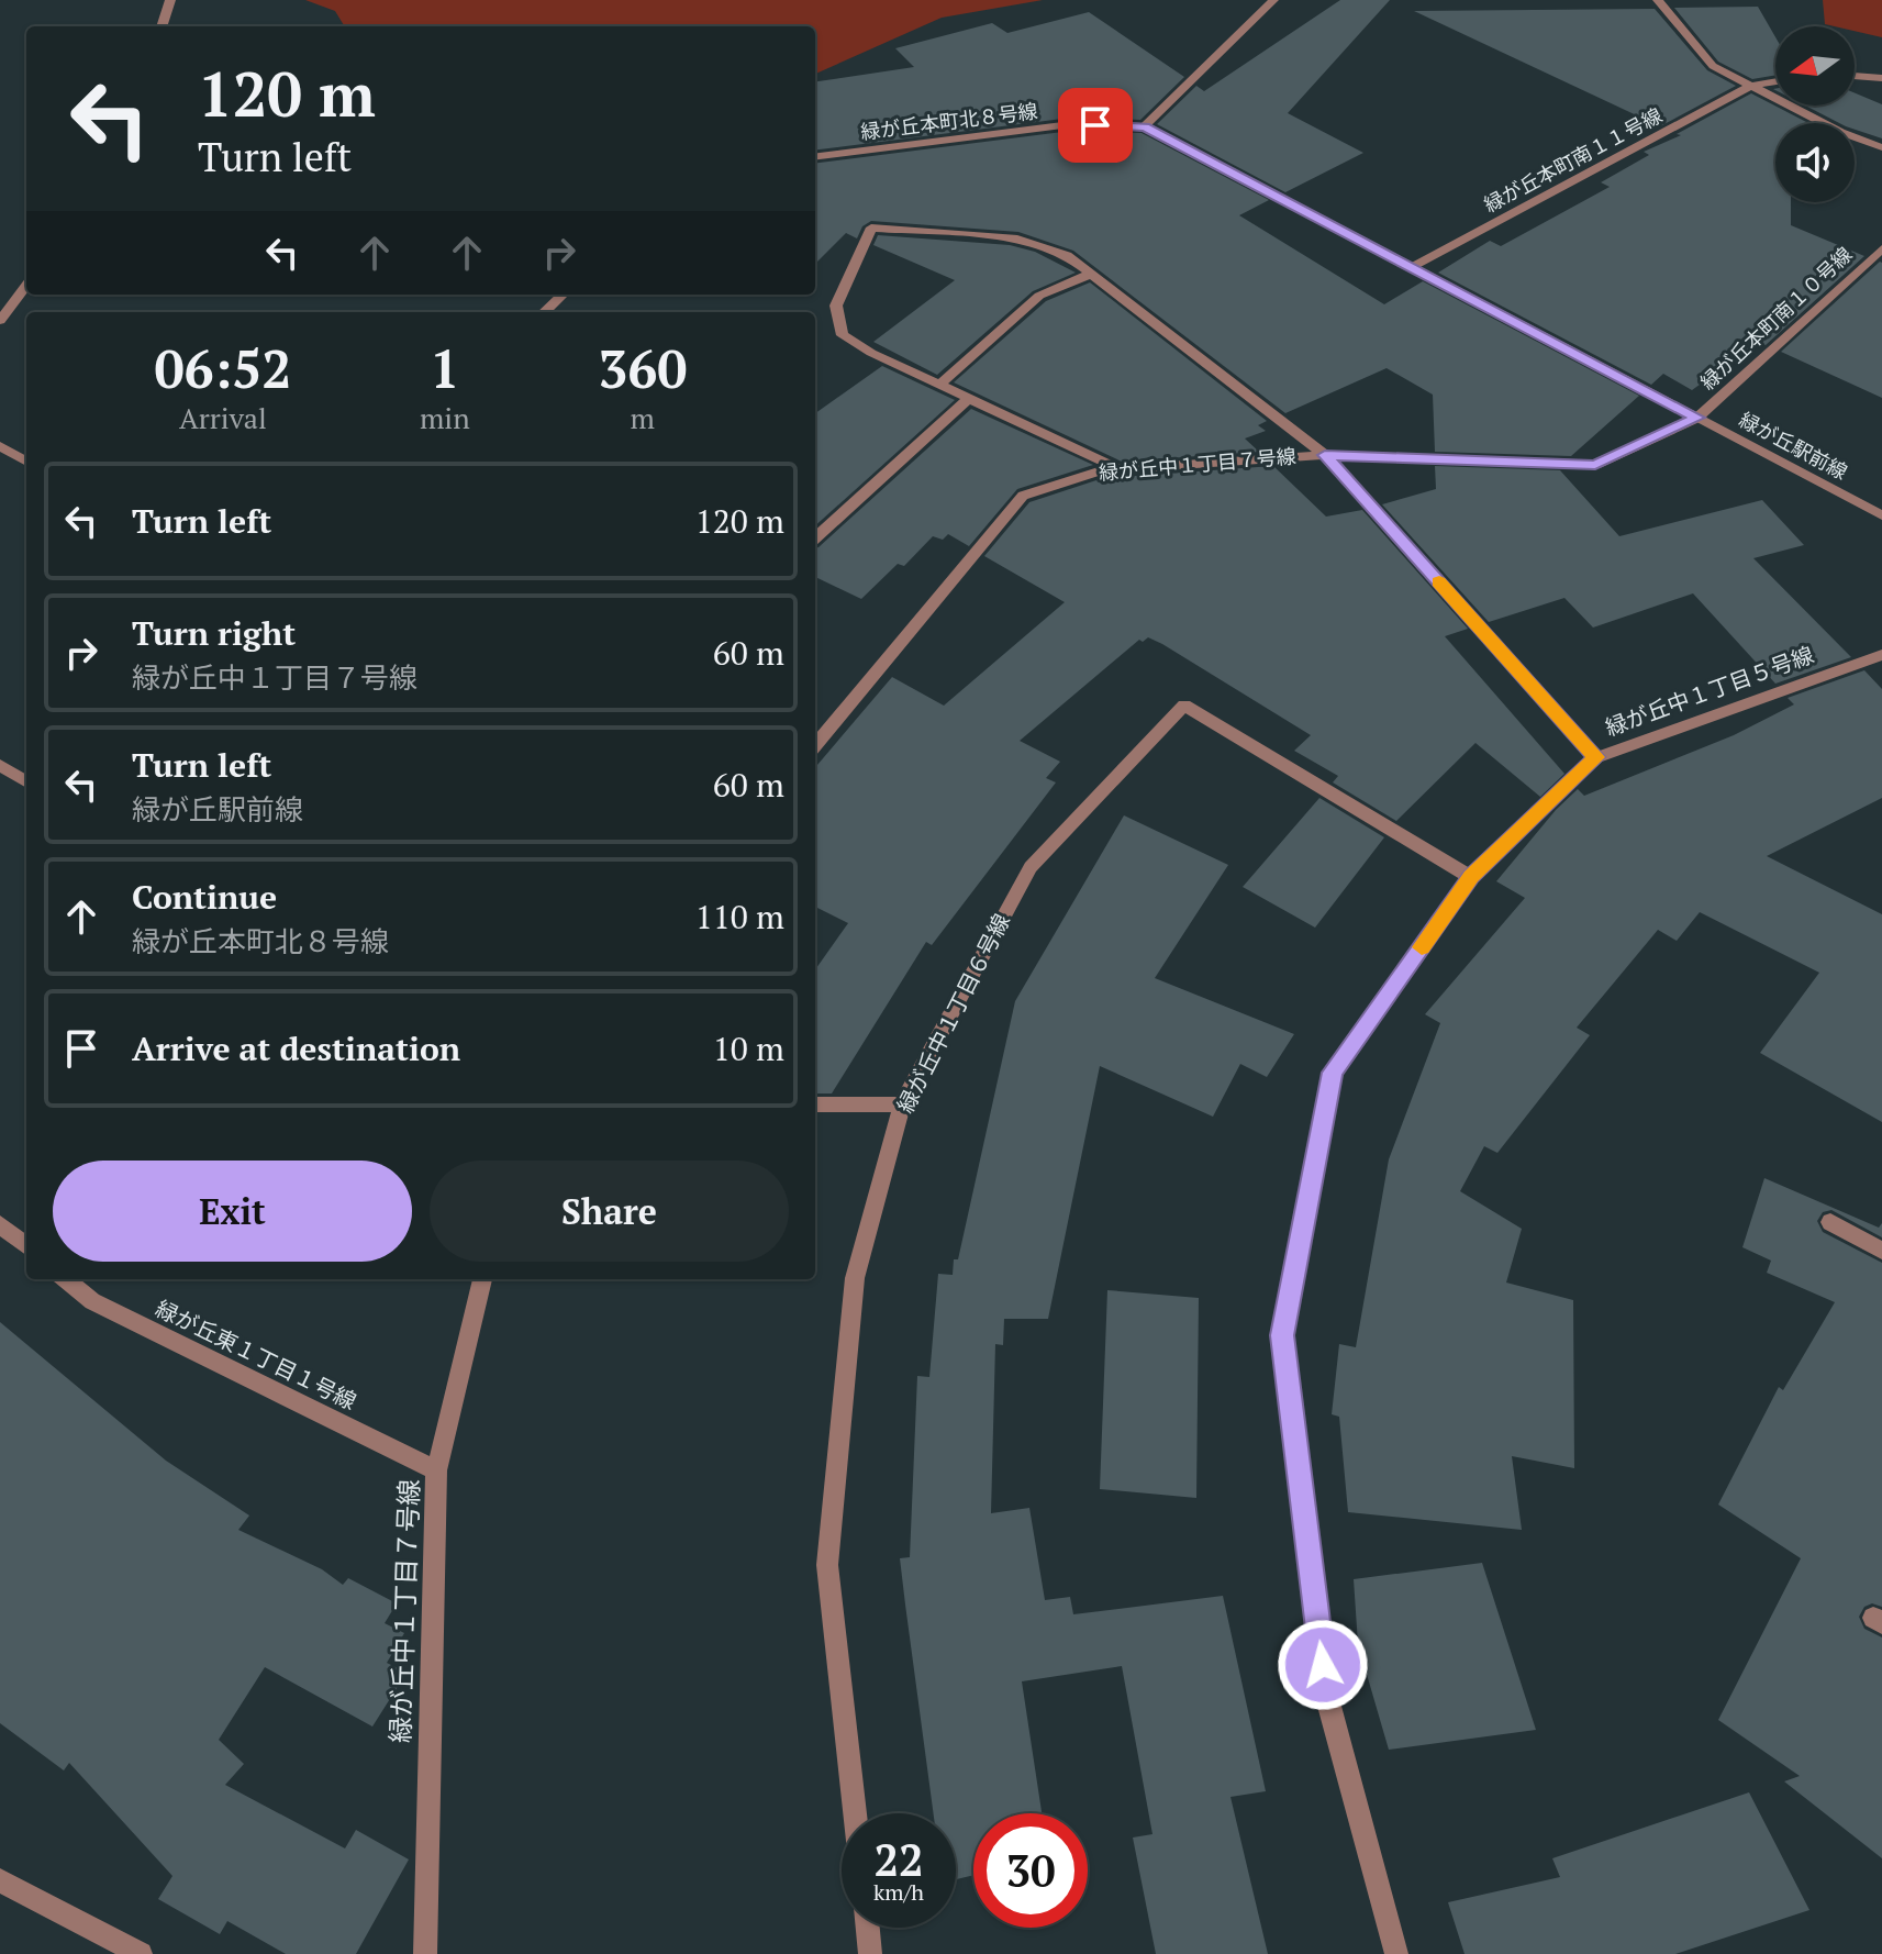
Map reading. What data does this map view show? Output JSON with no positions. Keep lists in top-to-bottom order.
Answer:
{
  "streets": {
    "street": [
      "緑が丘本町北８号線",
      "緑が丘本町南１１号線",
      "緑が丘本町南１０号線",
      "緑が丘駅前線",
      "緑が丘中１丁目７号線",
      "緑が丘中１丁目５号線",
      "緑が丘中１丁目６号線",
      "緑が丘東１丁目１号線"
    ]
  },
  "crossings": [
    ["緑が丘本町北８号線", "緑が丘駅前線"],
    ["緑が丘本町南１１号線", "緑が丘駅前線"],
    ["緑が丘本町南１０号線", "緑が丘駅前線"],
    ["緑が丘本町南１０号線", "緑が丘中１丁目７号線"],
    ["緑が丘駅前線", "緑が丘中１丁目７号線"],
    ["緑が丘中１丁目７号線", "緑が丘東１丁目１号線"],
    ["緑が丘中１丁目５号線", "緑が丘中１丁目６号線"]
  ],
  "north": "left",
  "page": {
    "turn": ["120 m", "Turn left"],
    "eta": [
      "06:52",
      "Arrival",
      "1",
      "min",
      "360",
      "m"
    ],
    "list": [
      {
        "name": "Turn left",
        "value": "120 m"
      },
      {
        "name": "Turn right",
        "note": "緑が丘中１丁目７号線",
        "value": "60 m"
      },
      {
        "name": "Turn left",
        "note": "緑が丘駅前線",
        "value": "60 m"
      },
      {
        "name": "Continue",
        "note": "緑が丘本町北８号線",
        "value": "110 m"
      },
      {
        "name": "Arrive at destination",
        "value": "10 m"
      }
    ],
    "buttons": ["Exit", "Share"],
    "speed": "22 km/h",
    "limit": "30"
  }
}
